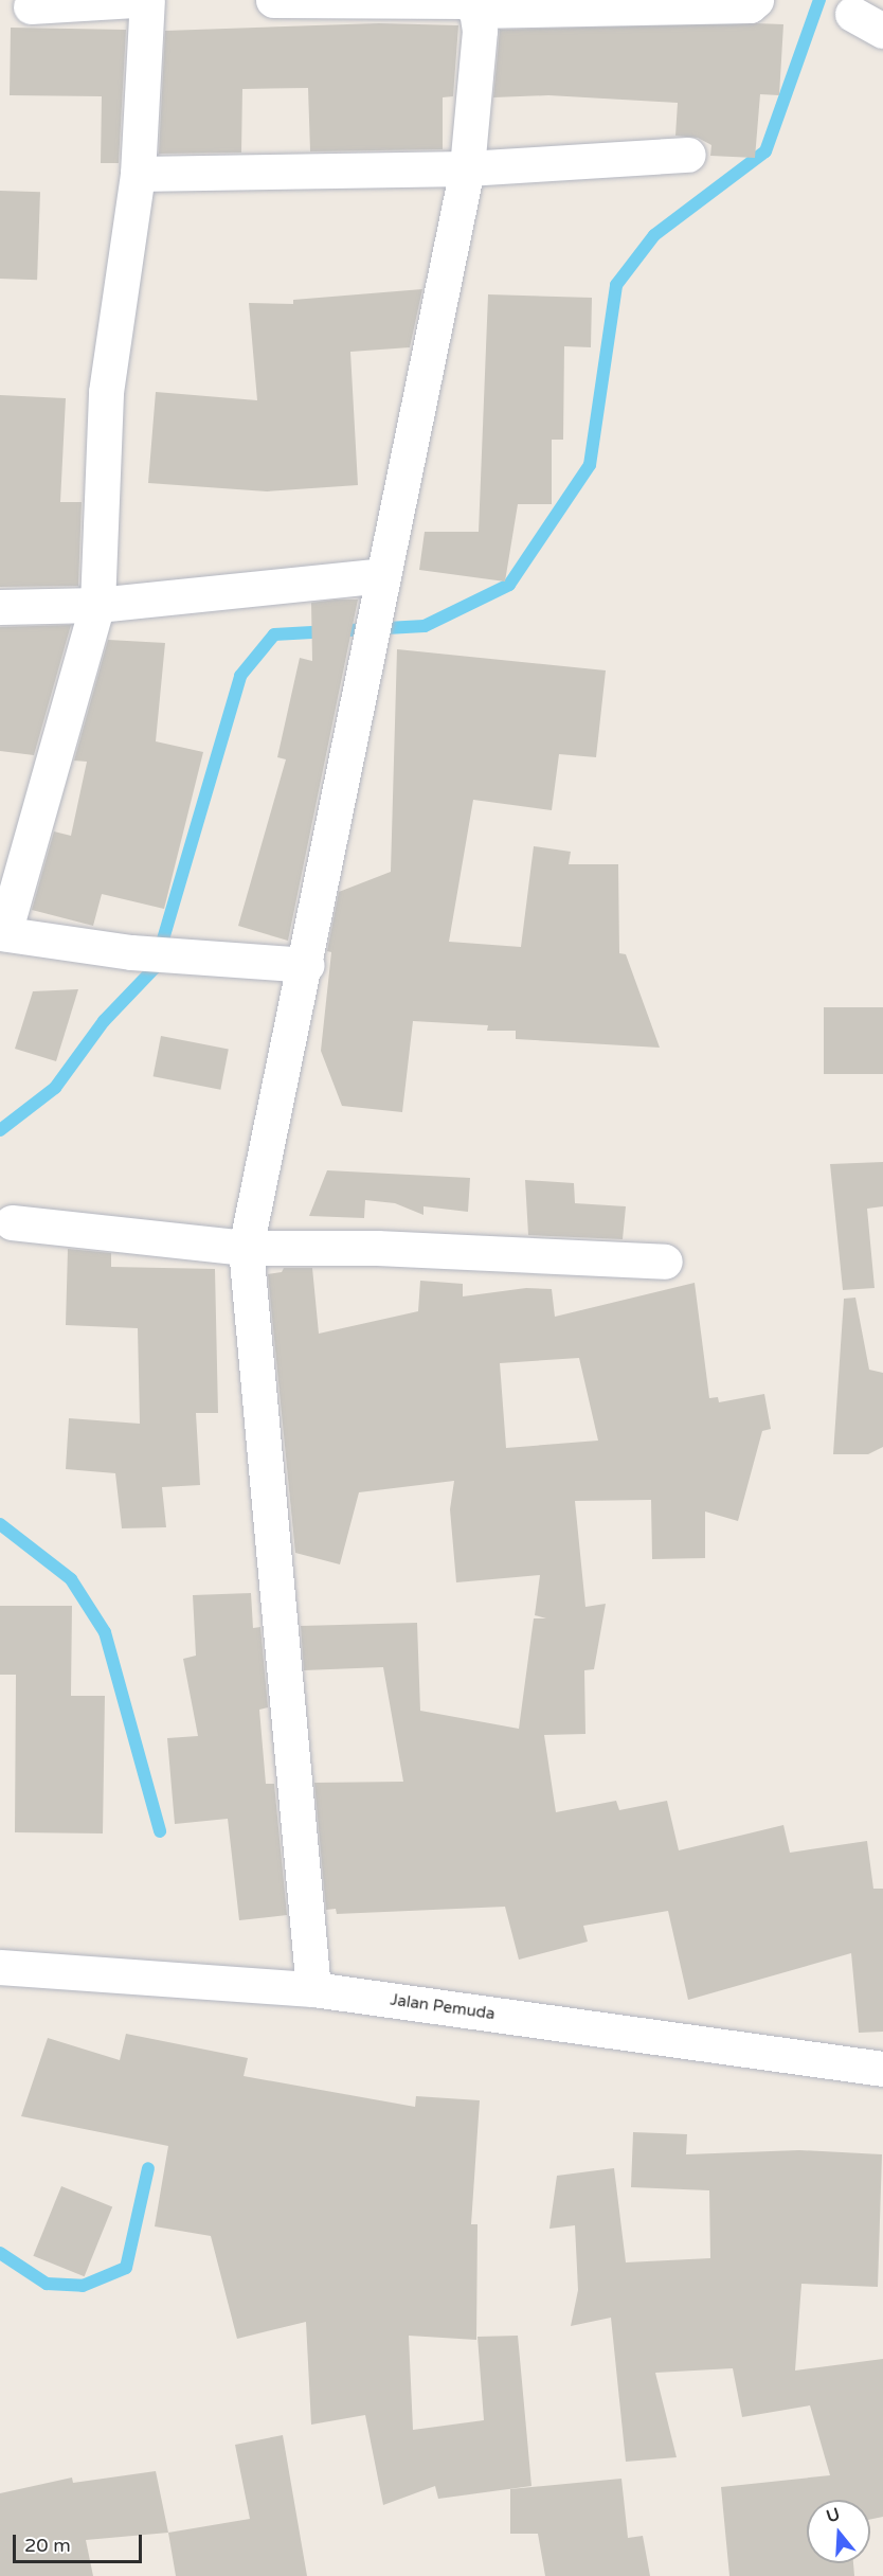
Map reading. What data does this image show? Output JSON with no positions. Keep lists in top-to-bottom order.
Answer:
{
  "streets": {
    "street": ["Jalan Pemuda"]
  },
  "scale_bar": "20 m",
  "north": "top"
}
